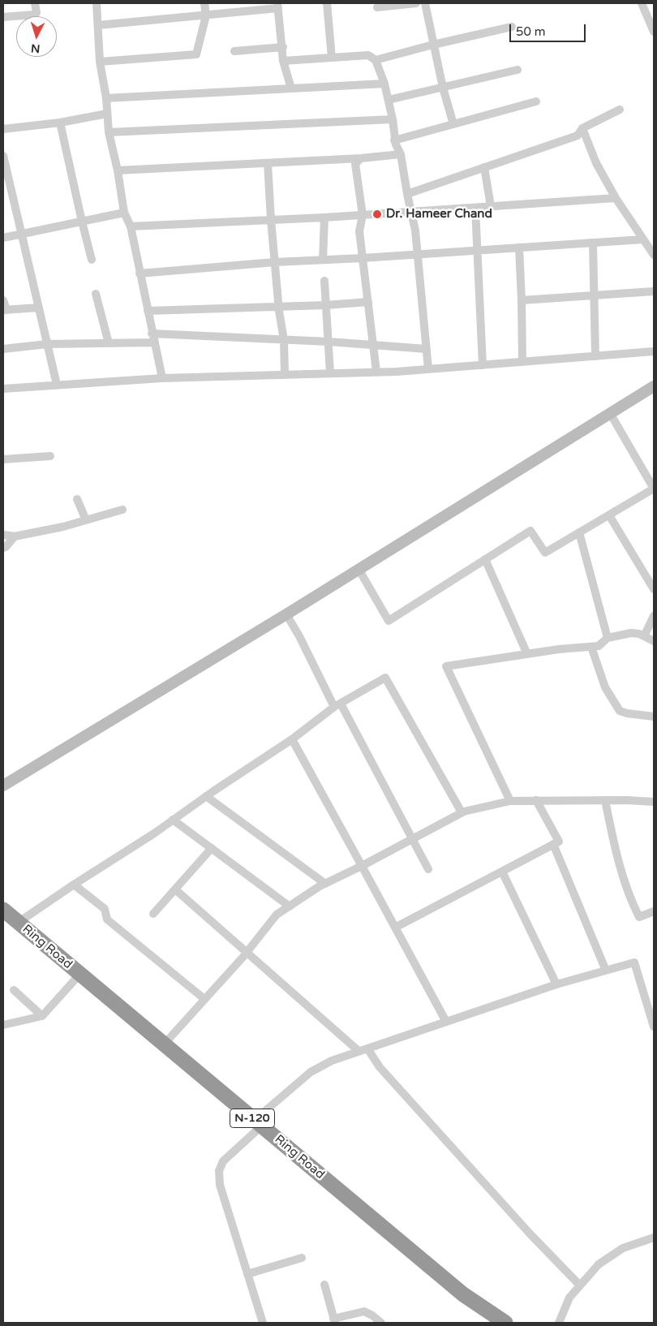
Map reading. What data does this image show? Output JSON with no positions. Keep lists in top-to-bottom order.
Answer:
{
  "streets": {
    "highway": ["Ring Road", "N-120"]
  },
  "places": ["Dr. Hameer Chand"],
  "scale_bar": "50 m",
  "north": "bottom"
}
